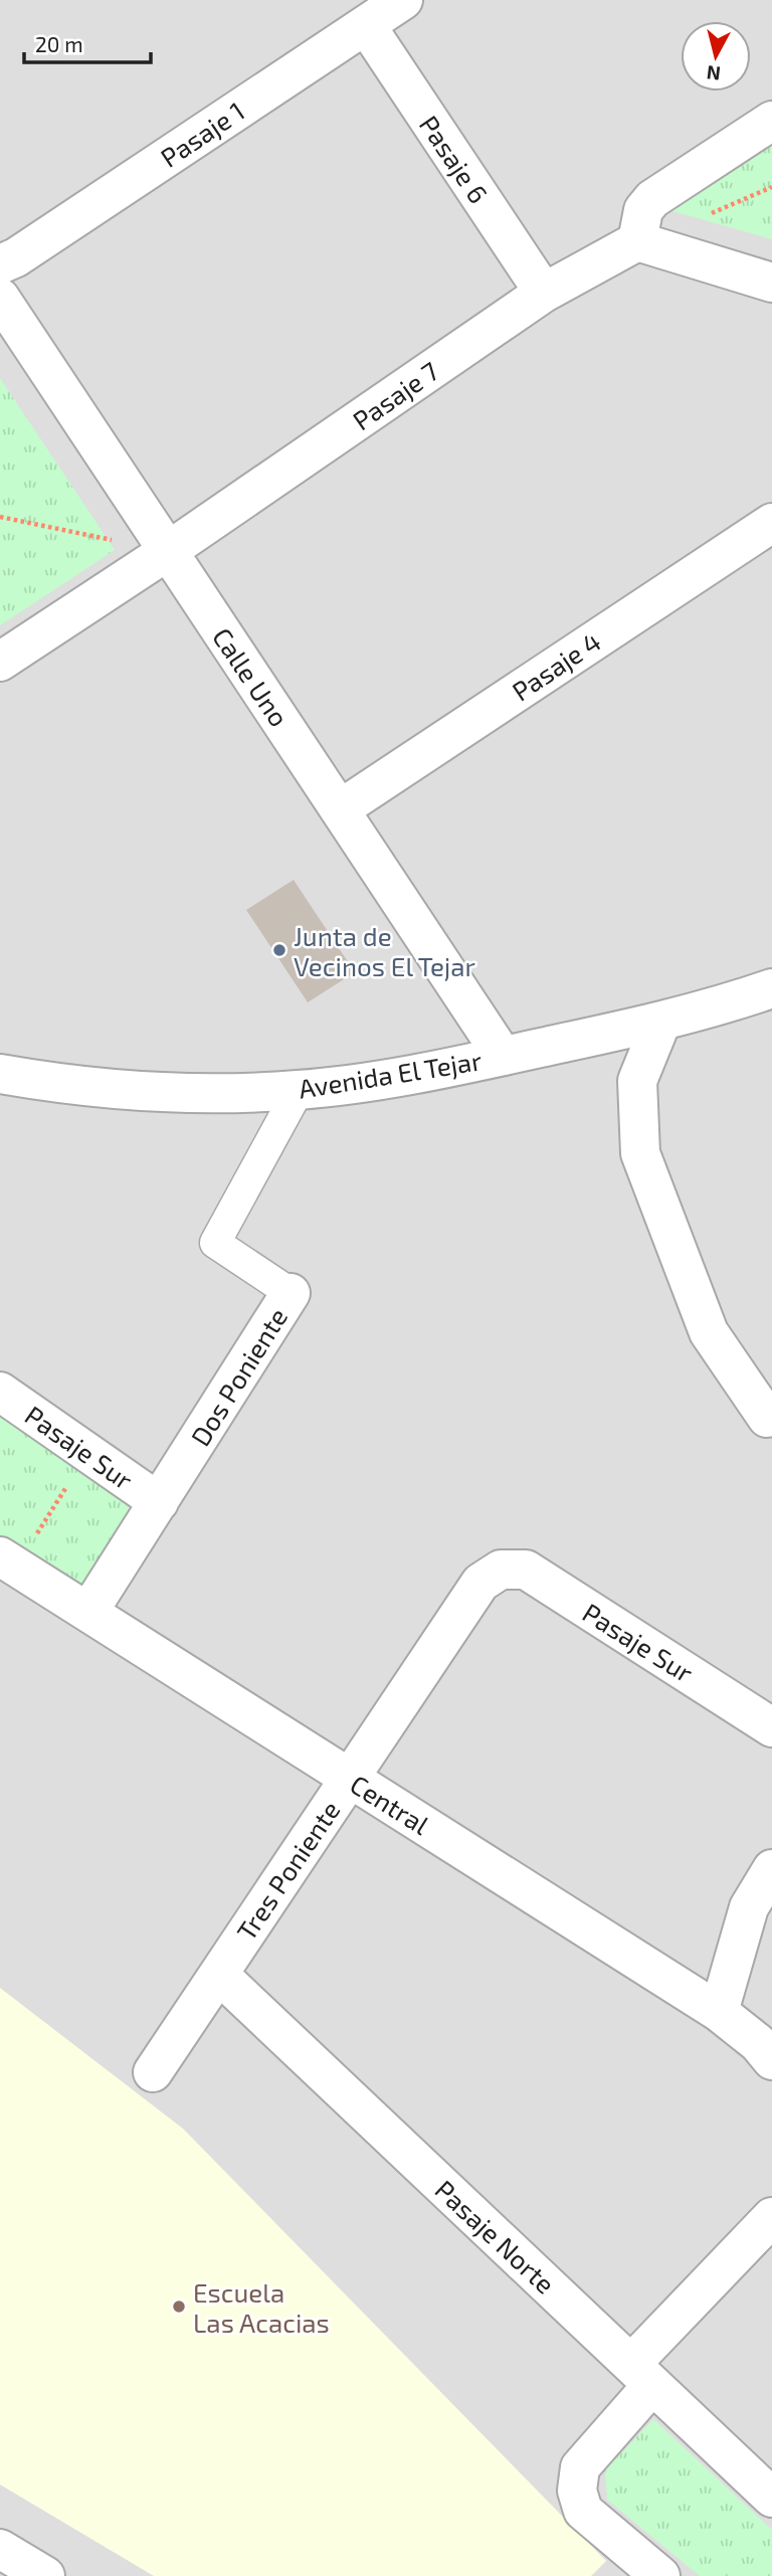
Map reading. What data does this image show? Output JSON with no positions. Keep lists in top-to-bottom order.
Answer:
{
  "streets": {
    "street": [
      "Pasaje 1",
      "Pasaje 6",
      "Pasaje 7",
      "Pasaje 4",
      "Calle Uno",
      "Avenida El Tejar",
      "Dos Poniente",
      "Pasaje Sur",
      "Central",
      "Tres Poniente",
      "Pasaje Norte"
    ]
  },
  "crossings": [
    ["Pasaje 1", "Pasaje 6"],
    ["Pasaje 6", "Pasaje 7"],
    ["Pasaje 7", "Calle Uno"],
    ["Pasaje 4", "Calle Uno"],
    ["Calle Uno", "Avenida El Tejar"],
    ["Avenida El Tejar", "Dos Poniente"],
    ["Dos Poniente", "Pasaje Sur"],
    ["Dos Poniente", "Central"],
    ["Pasaje Sur", "Tres Poniente"],
    ["Central", "Tres Poniente"],
    ["Tres Poniente", "Pasaje Norte"]
  ],
  "places": ["Junta de Vecinos El Tejar", "Escuela Las Acacias"],
  "scale_bar": "20 m",
  "north": "bottom"
}
